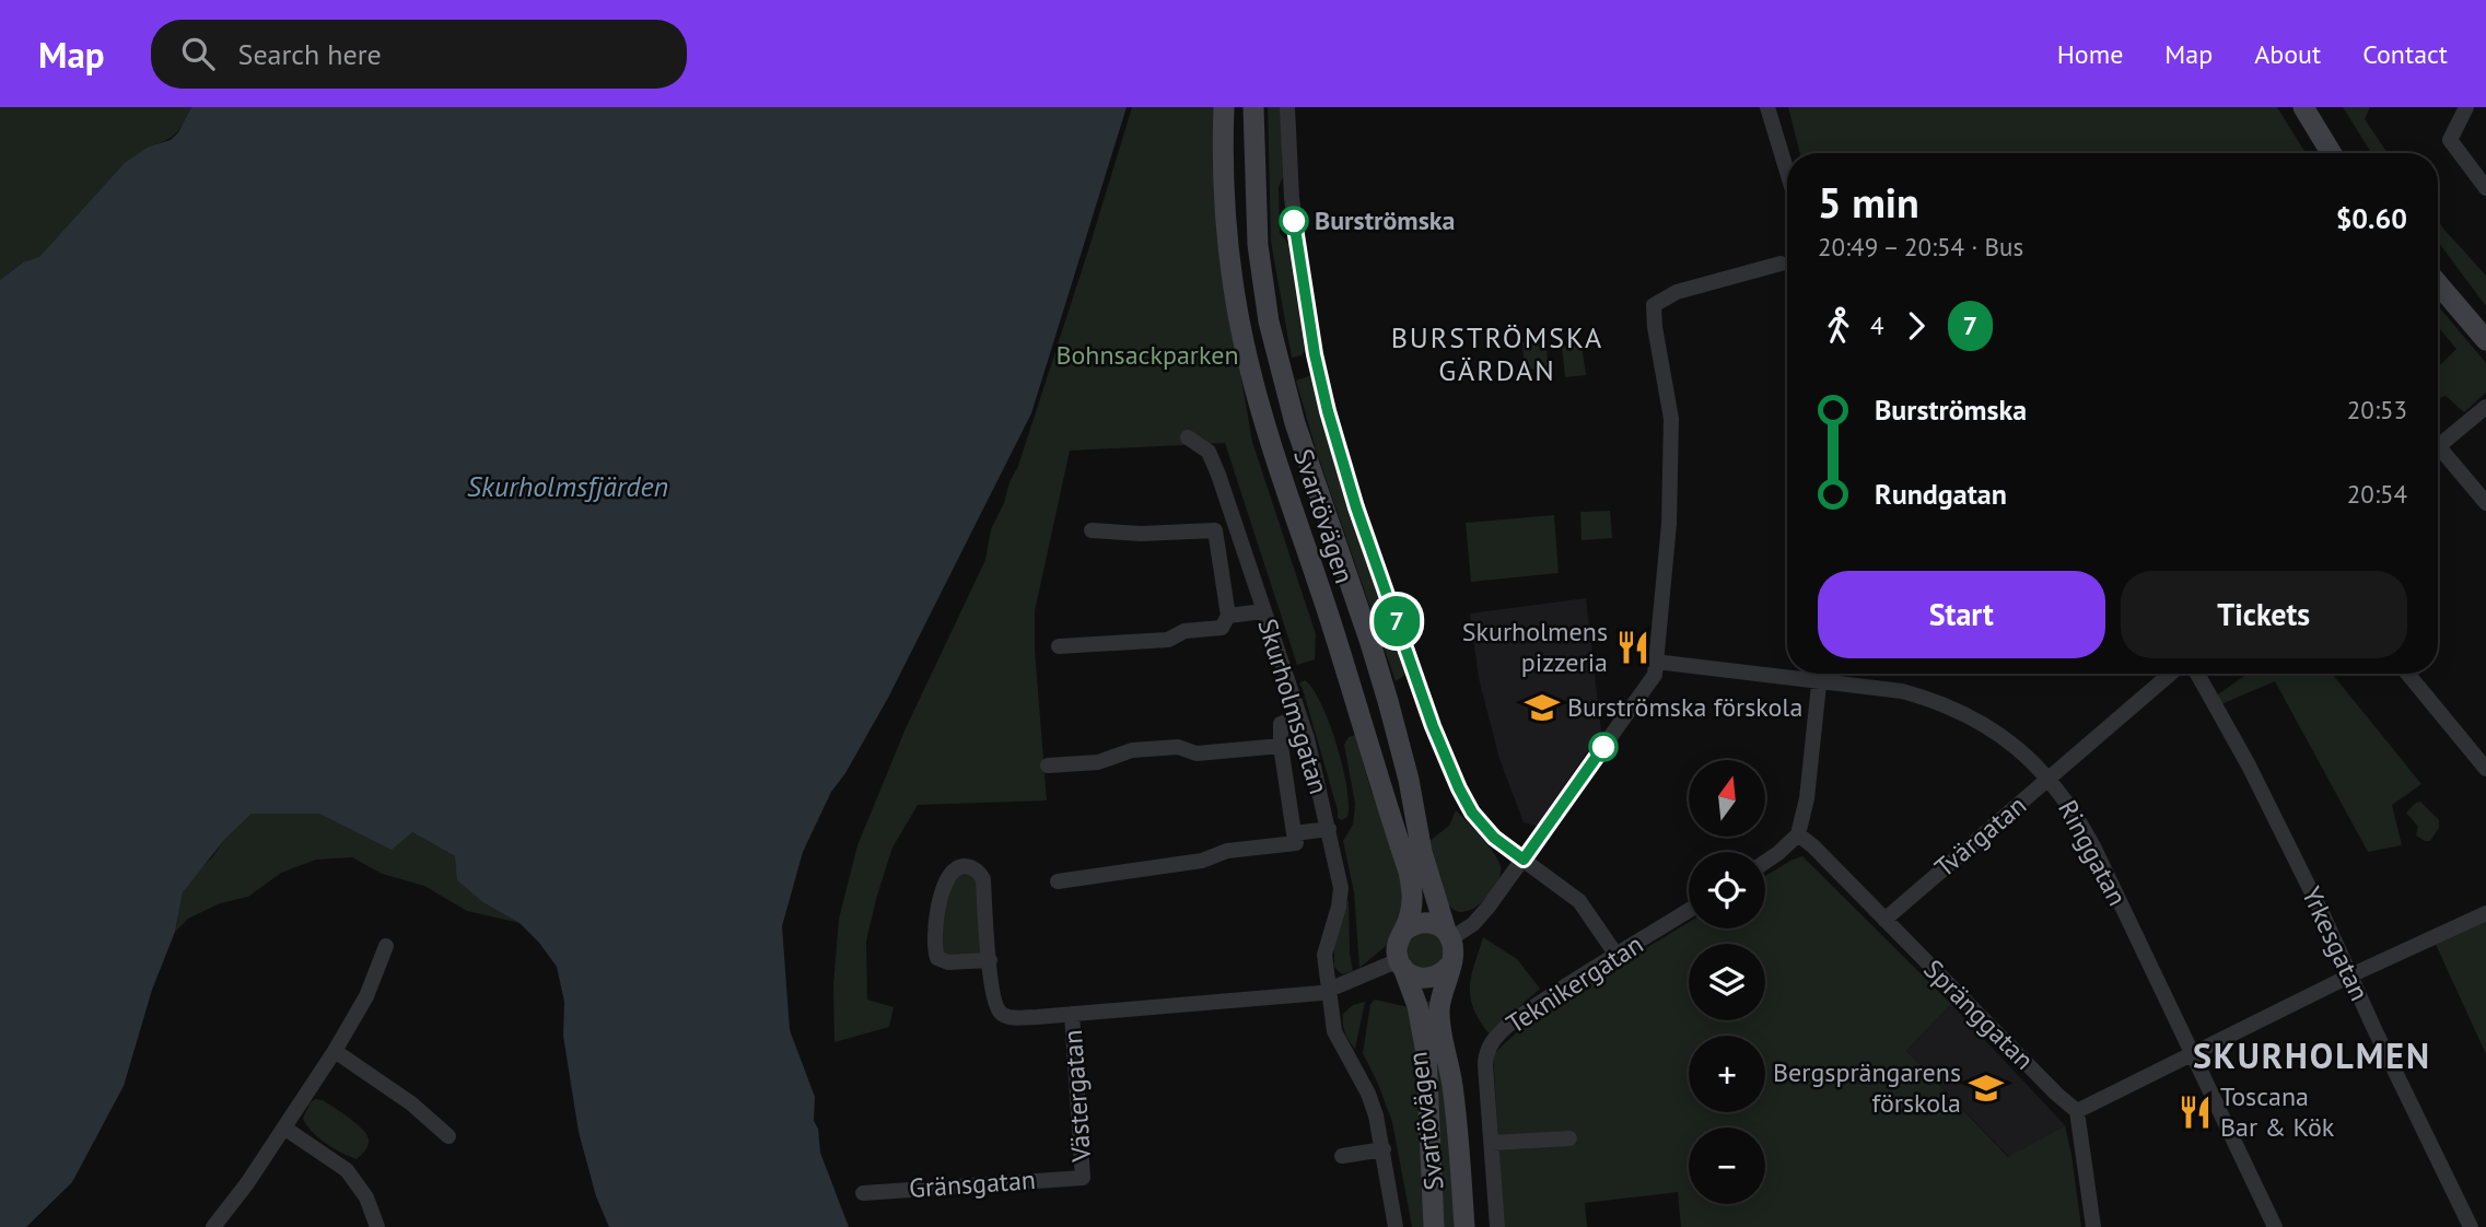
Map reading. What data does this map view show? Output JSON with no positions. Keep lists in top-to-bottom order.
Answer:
{
  "streets": {
    "main road": ["Svartövägen"],
    "street": [
      "Skurholmsgatan",
      "Tvärgatan",
      "Ringgatan",
      "Yrkesgatan",
      "Teknikergatan",
      "Spränggatan",
      "Västergatan",
      "Gränsgatan"
    ]
  },
  "crossings": [
    ["Tvärgatan", "Ringgatan"],
    ["Tvärgatan", "Spränggatan"],
    ["Västergatan", "Gränsgatan"]
  ],
  "districts": ["BURSTRÖMSKA GÄRDAN", "SKURHOLMEN"],
  "water": ["Skurholmsfjärden"],
  "parks": ["Bohnsackparken"],
  "places": {
    "other": ["Burströmska"],
    "restaurant": ["Skurholmens pizzeria", "Toscana Bar & Kök"],
    "school or university": ["Burströmska förskola", "Bergsprängarens förskola"]
  },
  "lines": ["bus line 7"],
  "north": "top",
  "page": {
    "header": "Map",
    "search": "Search here",
    "nav": [
      "Home",
      "Map",
      "About",
      "Contact"
    ],
    "on_map": "7",
    "heading": ["5 min", "20:49 – 20:54 · Bus", "$0.60"],
    "legs": ["4", "7"],
    "list": [
      {
        "name": "Burströmska",
        "value": "20:53"
      },
      {
        "name": "Rundgatan",
        "value": "20:54"
      }
    ],
    "buttons": ["Start", "Tickets"],
    "map_buttons": ["+", "−"]
  }
}
